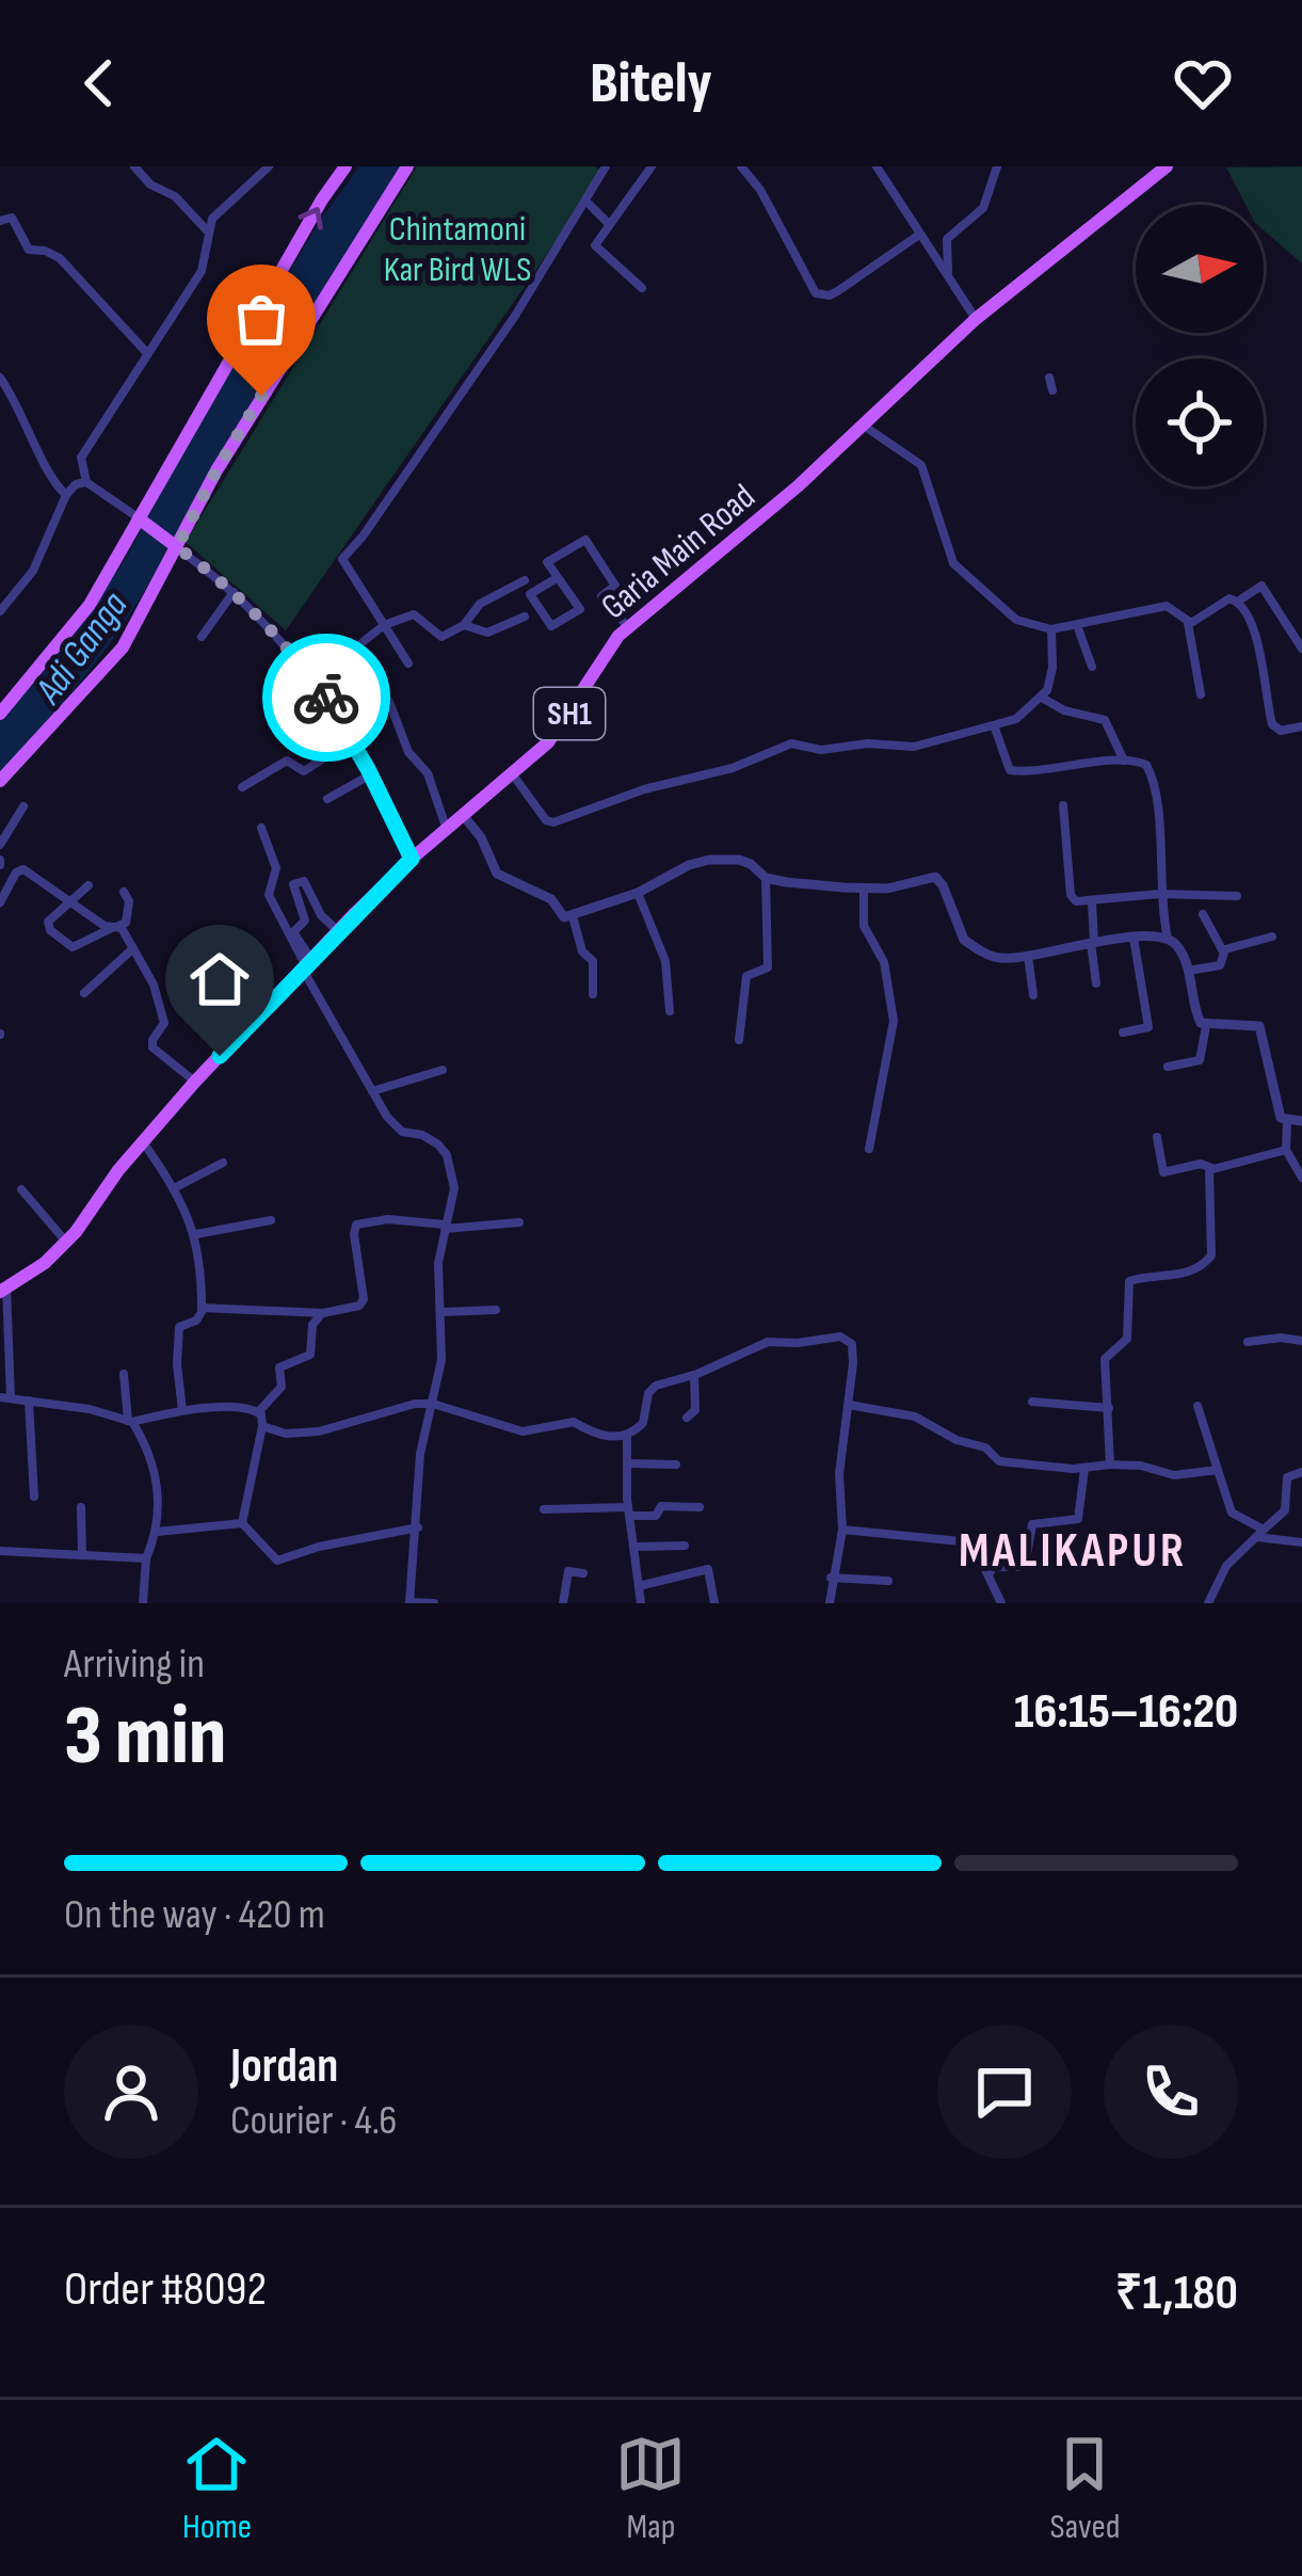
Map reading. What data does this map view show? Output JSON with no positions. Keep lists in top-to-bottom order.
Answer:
{
  "streets": {
    "main road": ["Garia Main Road", "SH1"]
  },
  "districts": ["MALIKAPUR"],
  "water": ["Adi Ganga"],
  "parks": ["Chintamoni Kar Bird WLS"],
  "north": "right",
  "page": {
    "header": "Bitely",
    "heading": ["3 min", "Arriving in", "16:15–16:20"],
    "panel": [
      "Jordan",
      "Courier · 4.6",
      "Order #8092",
      "₹1,180"
    ],
    "bar": "On the way · 420 m",
    "tabs": ["Home", "Map", "Saved"]
  }
}
